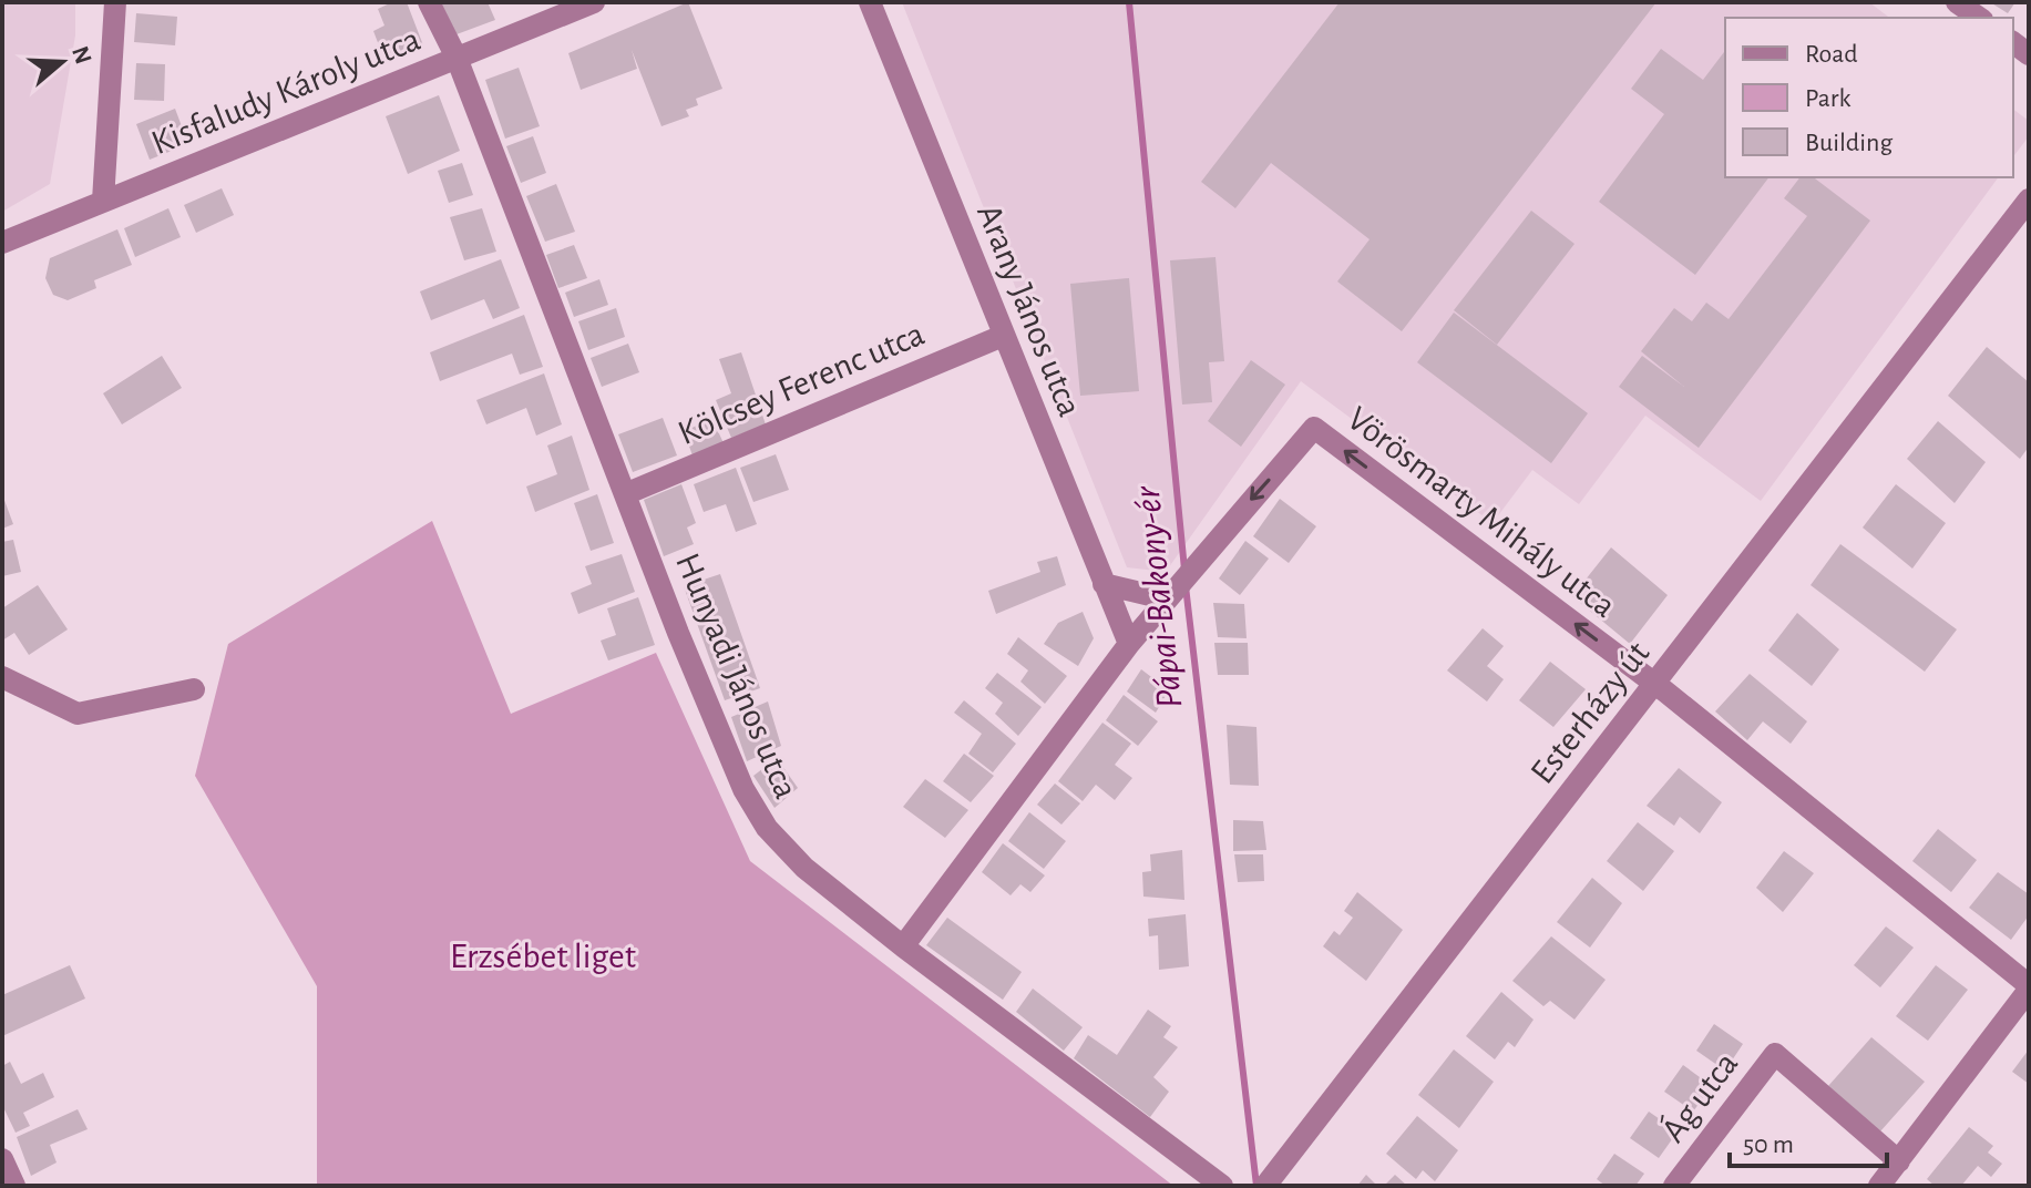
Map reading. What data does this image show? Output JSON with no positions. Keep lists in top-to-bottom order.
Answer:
{
  "streets": {
    "street": [
      "Kisfaludy Károly utca",
      "Arany János utca",
      "Kölcsey Ferenc utca",
      "Vörösmarty Mihály utca",
      "Hunyadi János utca",
      "Esterházy út",
      "Ág utca"
    ]
  },
  "crossings": [
    ["Kisfaludy Károly utca", "Hunyadi János utca"],
    ["Arany János utca", "Kölcsey Ferenc utca"],
    ["Kölcsey Ferenc utca", "Hunyadi János utca"],
    ["Vörösmarty Mihály utca", "Esterházy út"]
  ],
  "water": ["Pápai-Bakony-ér"],
  "parks": ["Erzsébet liget"],
  "legend": ["Road", "Park", "Building"],
  "scale_bar": "50 m",
  "north": "right"
}
